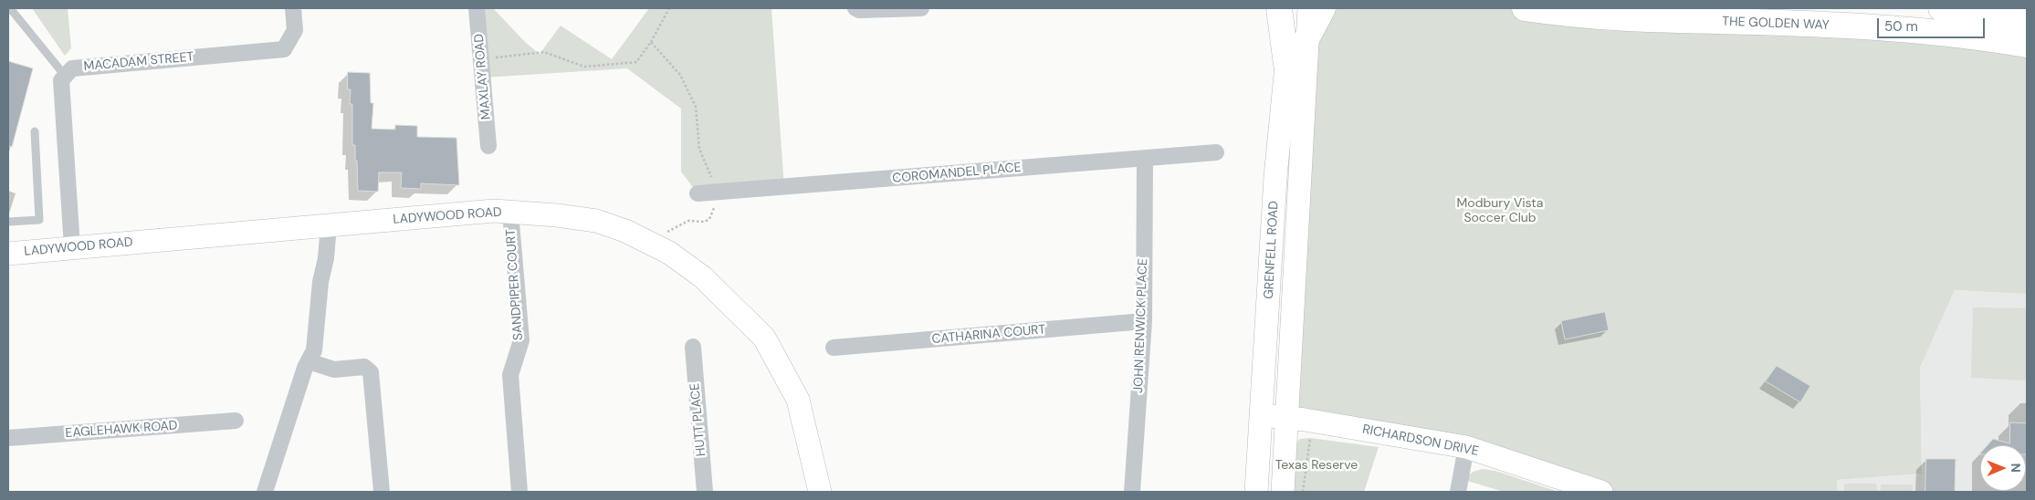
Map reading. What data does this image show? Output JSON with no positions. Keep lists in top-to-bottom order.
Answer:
{
  "streets": {
    "main road": ["THE GOLDEN WAY"],
    "street": [
      "MACADAM STREET",
      "MAXLAY ROAD",
      "COROMANDEL PLACE",
      "LADYWOOD ROAD",
      "GRENFELL ROAD",
      "SANDPIPER COURT",
      "JOHN RENWICK PLACE",
      "CATHARINA COURT",
      "HUTT PLACE",
      "EAGLEHAWK ROAD",
      "RICHARDSON DRIVE"
    ]
  },
  "crossings": [
    ["COROMANDEL PLACE", "JOHN RENWICK PLACE"],
    ["LADYWOOD ROAD", "SANDPIPER COURT"],
    ["GRENFELL ROAD", "RICHARDSON DRIVE"],
    ["JOHN RENWICK PLACE", "CATHARINA COURT"]
  ],
  "parks": ["Modbury Vista Soccer Club", "Texas Reserve"],
  "scale_bar": "50 m",
  "north": "right"
}
